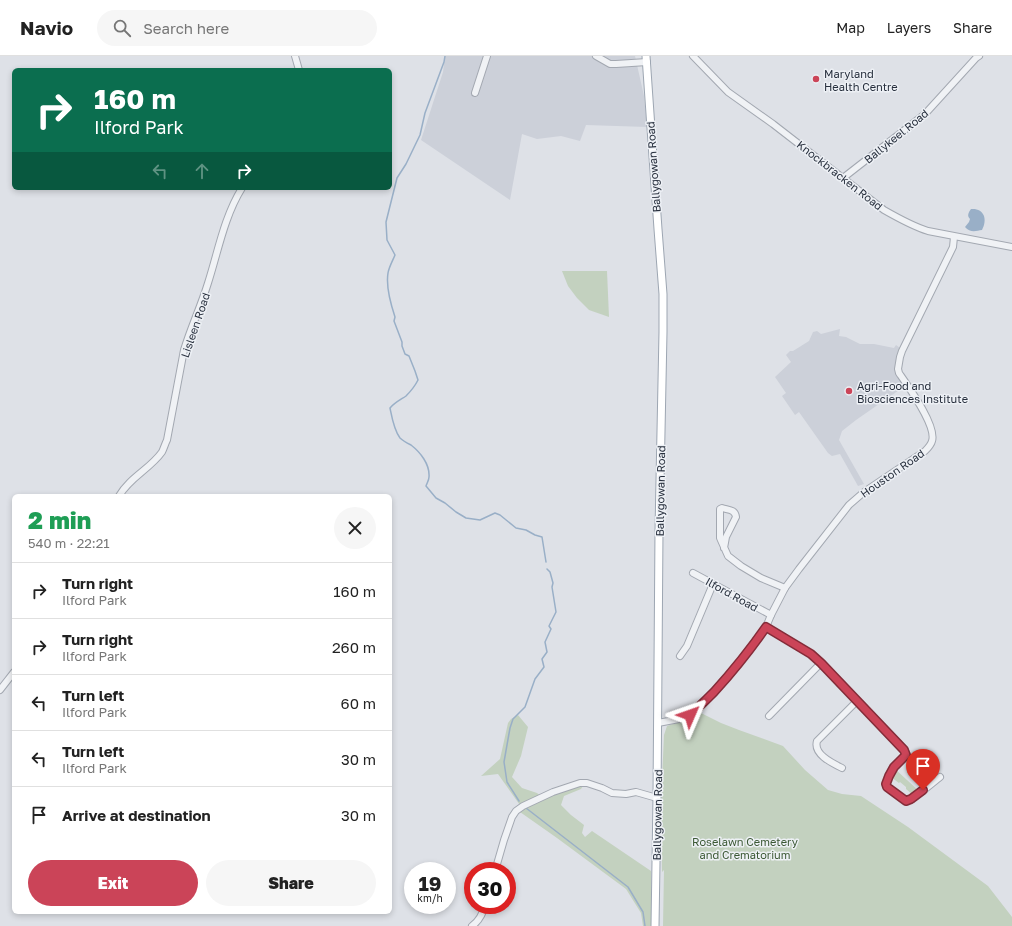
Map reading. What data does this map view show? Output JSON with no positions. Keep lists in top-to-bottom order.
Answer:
{
  "streets": {
    "main road": ["Ballygowan Road"],
    "street": [
      "Ballykeel Road",
      "Knockbracken Road",
      "Lisleen Road",
      "Houston Road",
      "Ilford Road"
    ]
  },
  "crossings": [
    ["Ballykeel Road", "Knockbracken Road"],
    ["Ballygowan Road", "Houston Road"],
    ["Knockbracken Road", "Houston Road"],
    ["Houston Road", "Ilford Road"]
  ],
  "parks": ["Roselawn Cemetery and Crematorium"],
  "places": ["Maryland Health Centre", "Agri-Food and Biosciences Institute"],
  "page": {
    "header": "Navio",
    "search": "Search here",
    "nav": ["Map", "Layers", "Share"],
    "turn": ["160 m", "Ilford Park"],
    "heading": ["2 min", "540 m · 22:21"],
    "list": [
      {
        "name": "Turn right",
        "note": "Ilford Park",
        "value": "160 m"
      },
      {
        "name": "Turn right",
        "note": "Ilford Park",
        "value": "260 m"
      },
      {
        "name": "Turn left",
        "note": "Ilford Park",
        "value": "60 m"
      },
      {
        "name": "Turn left",
        "note": "Ilford Park",
        "value": "30 m"
      },
      {
        "name": "Arrive at destination",
        "value": "30 m"
      }
    ],
    "buttons": ["Exit", "Share"],
    "speed": "19 km/h",
    "limit": "30"
  }
}
